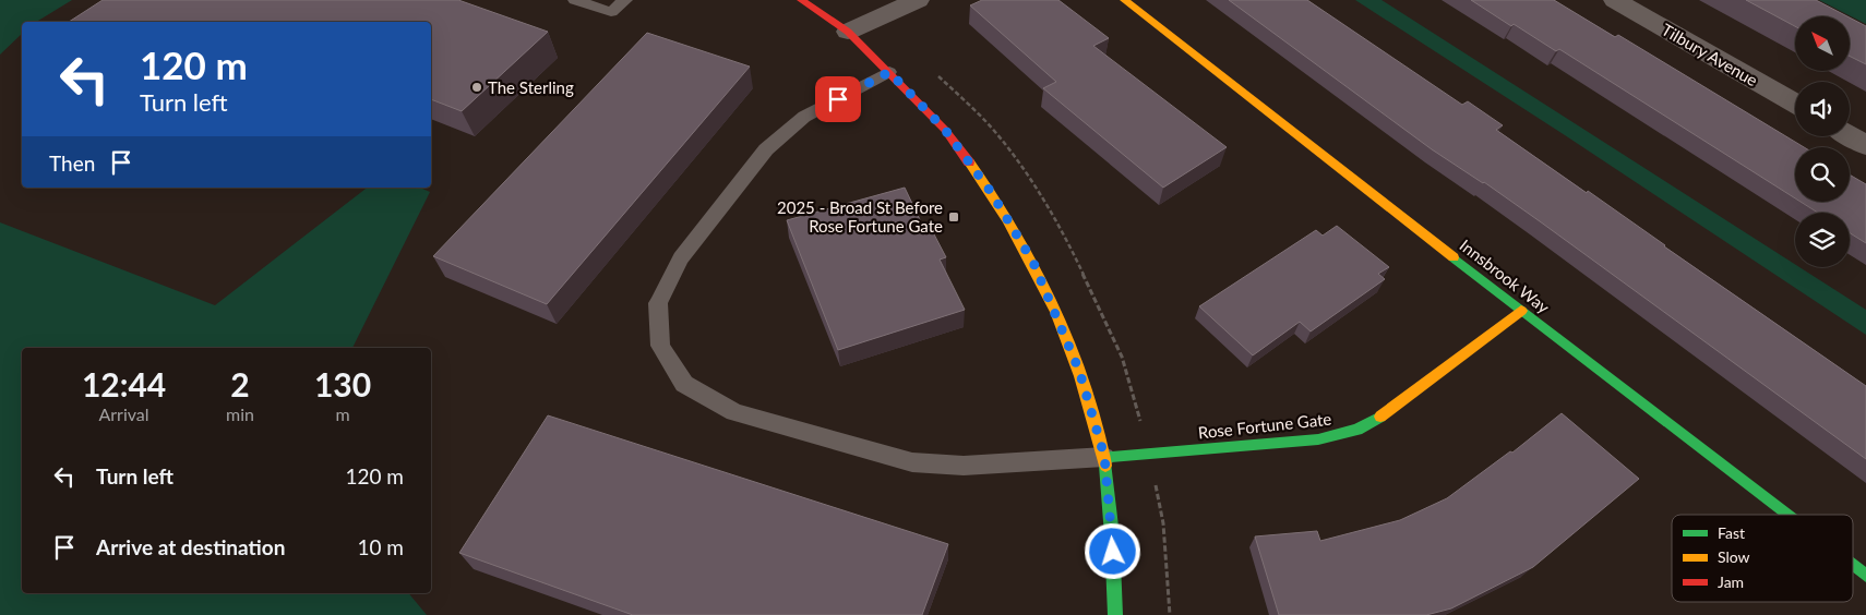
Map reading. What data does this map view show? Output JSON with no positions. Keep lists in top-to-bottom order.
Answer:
{
  "streets": {
    "street": ["Tilbury Avenue", "Innsbrook Way", "Rose Fortune Gate"]
  },
  "crossings": [
    ["Innsbrook Way", "Rose Fortune Gate"]
  ],
  "places": {
    "other": ["The Sterling"],
    "transit": ["2025 - Broad St Before Rose Fortune Gate"]
  },
  "legend": ["Fast", "Slow", "Jam"],
  "north": "top left",
  "page": {
    "turn": ["120 m", "Turn left"],
    "then": "Then",
    "eta": [
      "12:44",
      "Arrival",
      "2",
      "min",
      "130",
      "m"
    ],
    "list": [
      {
        "name": "Turn left",
        "value": "120 m"
      },
      {
        "name": "Arrive at destination",
        "value": "10 m"
      }
    ]
  }
}
